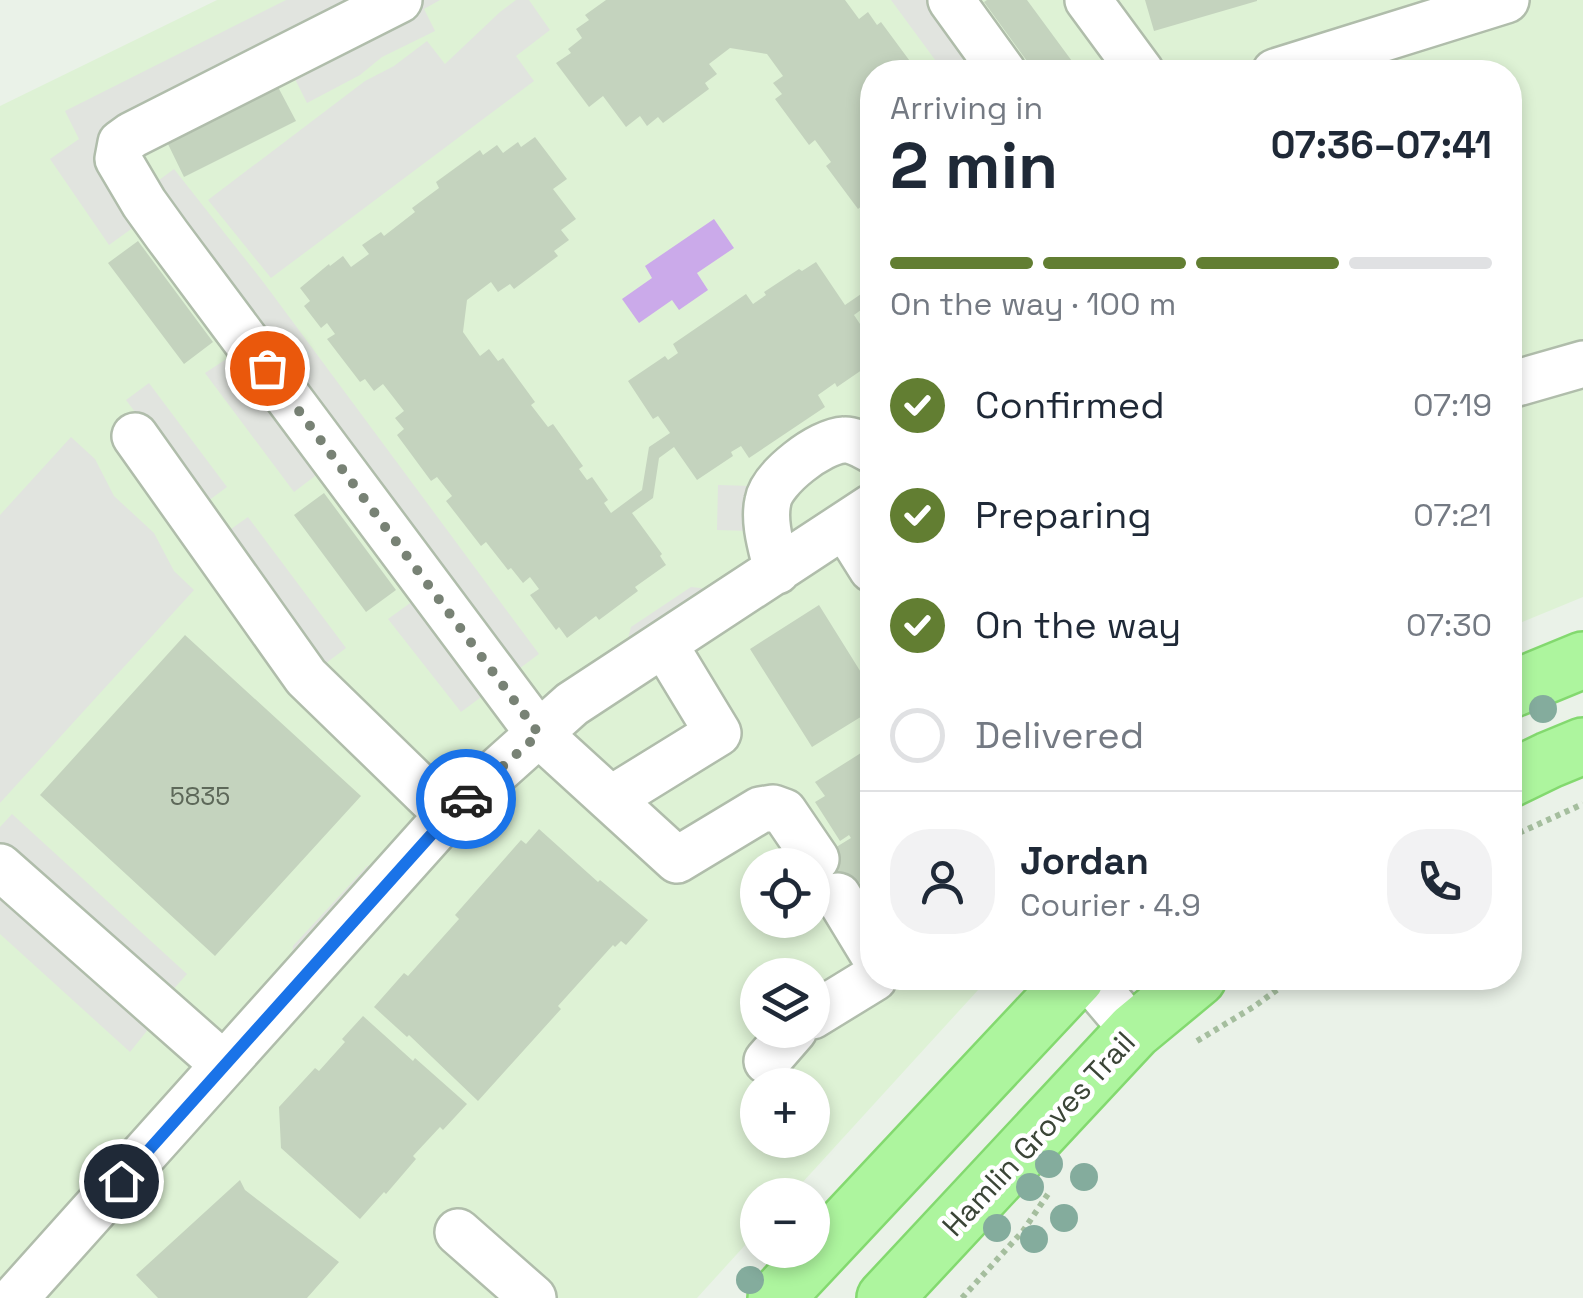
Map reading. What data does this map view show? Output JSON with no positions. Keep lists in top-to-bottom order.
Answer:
{
  "streets": {
    "main road": ["Hamlin Groves Trail"]
  },
  "house_numbers": ["5835"],
  "page": {
    "heading": ["2 min", "Arriving in", "07:36–07:41"],
    "panel": ["Jordan", "Courier · 4.9"],
    "bar": "On the way · 100 m",
    "list": [
      ["Confirmed", "07:19"],
      ["Preparing", "07:21"],
      ["On the way", "07:30"],
      "Delivered"
    ],
    "map_buttons": ["+", "−"]
  }
}
